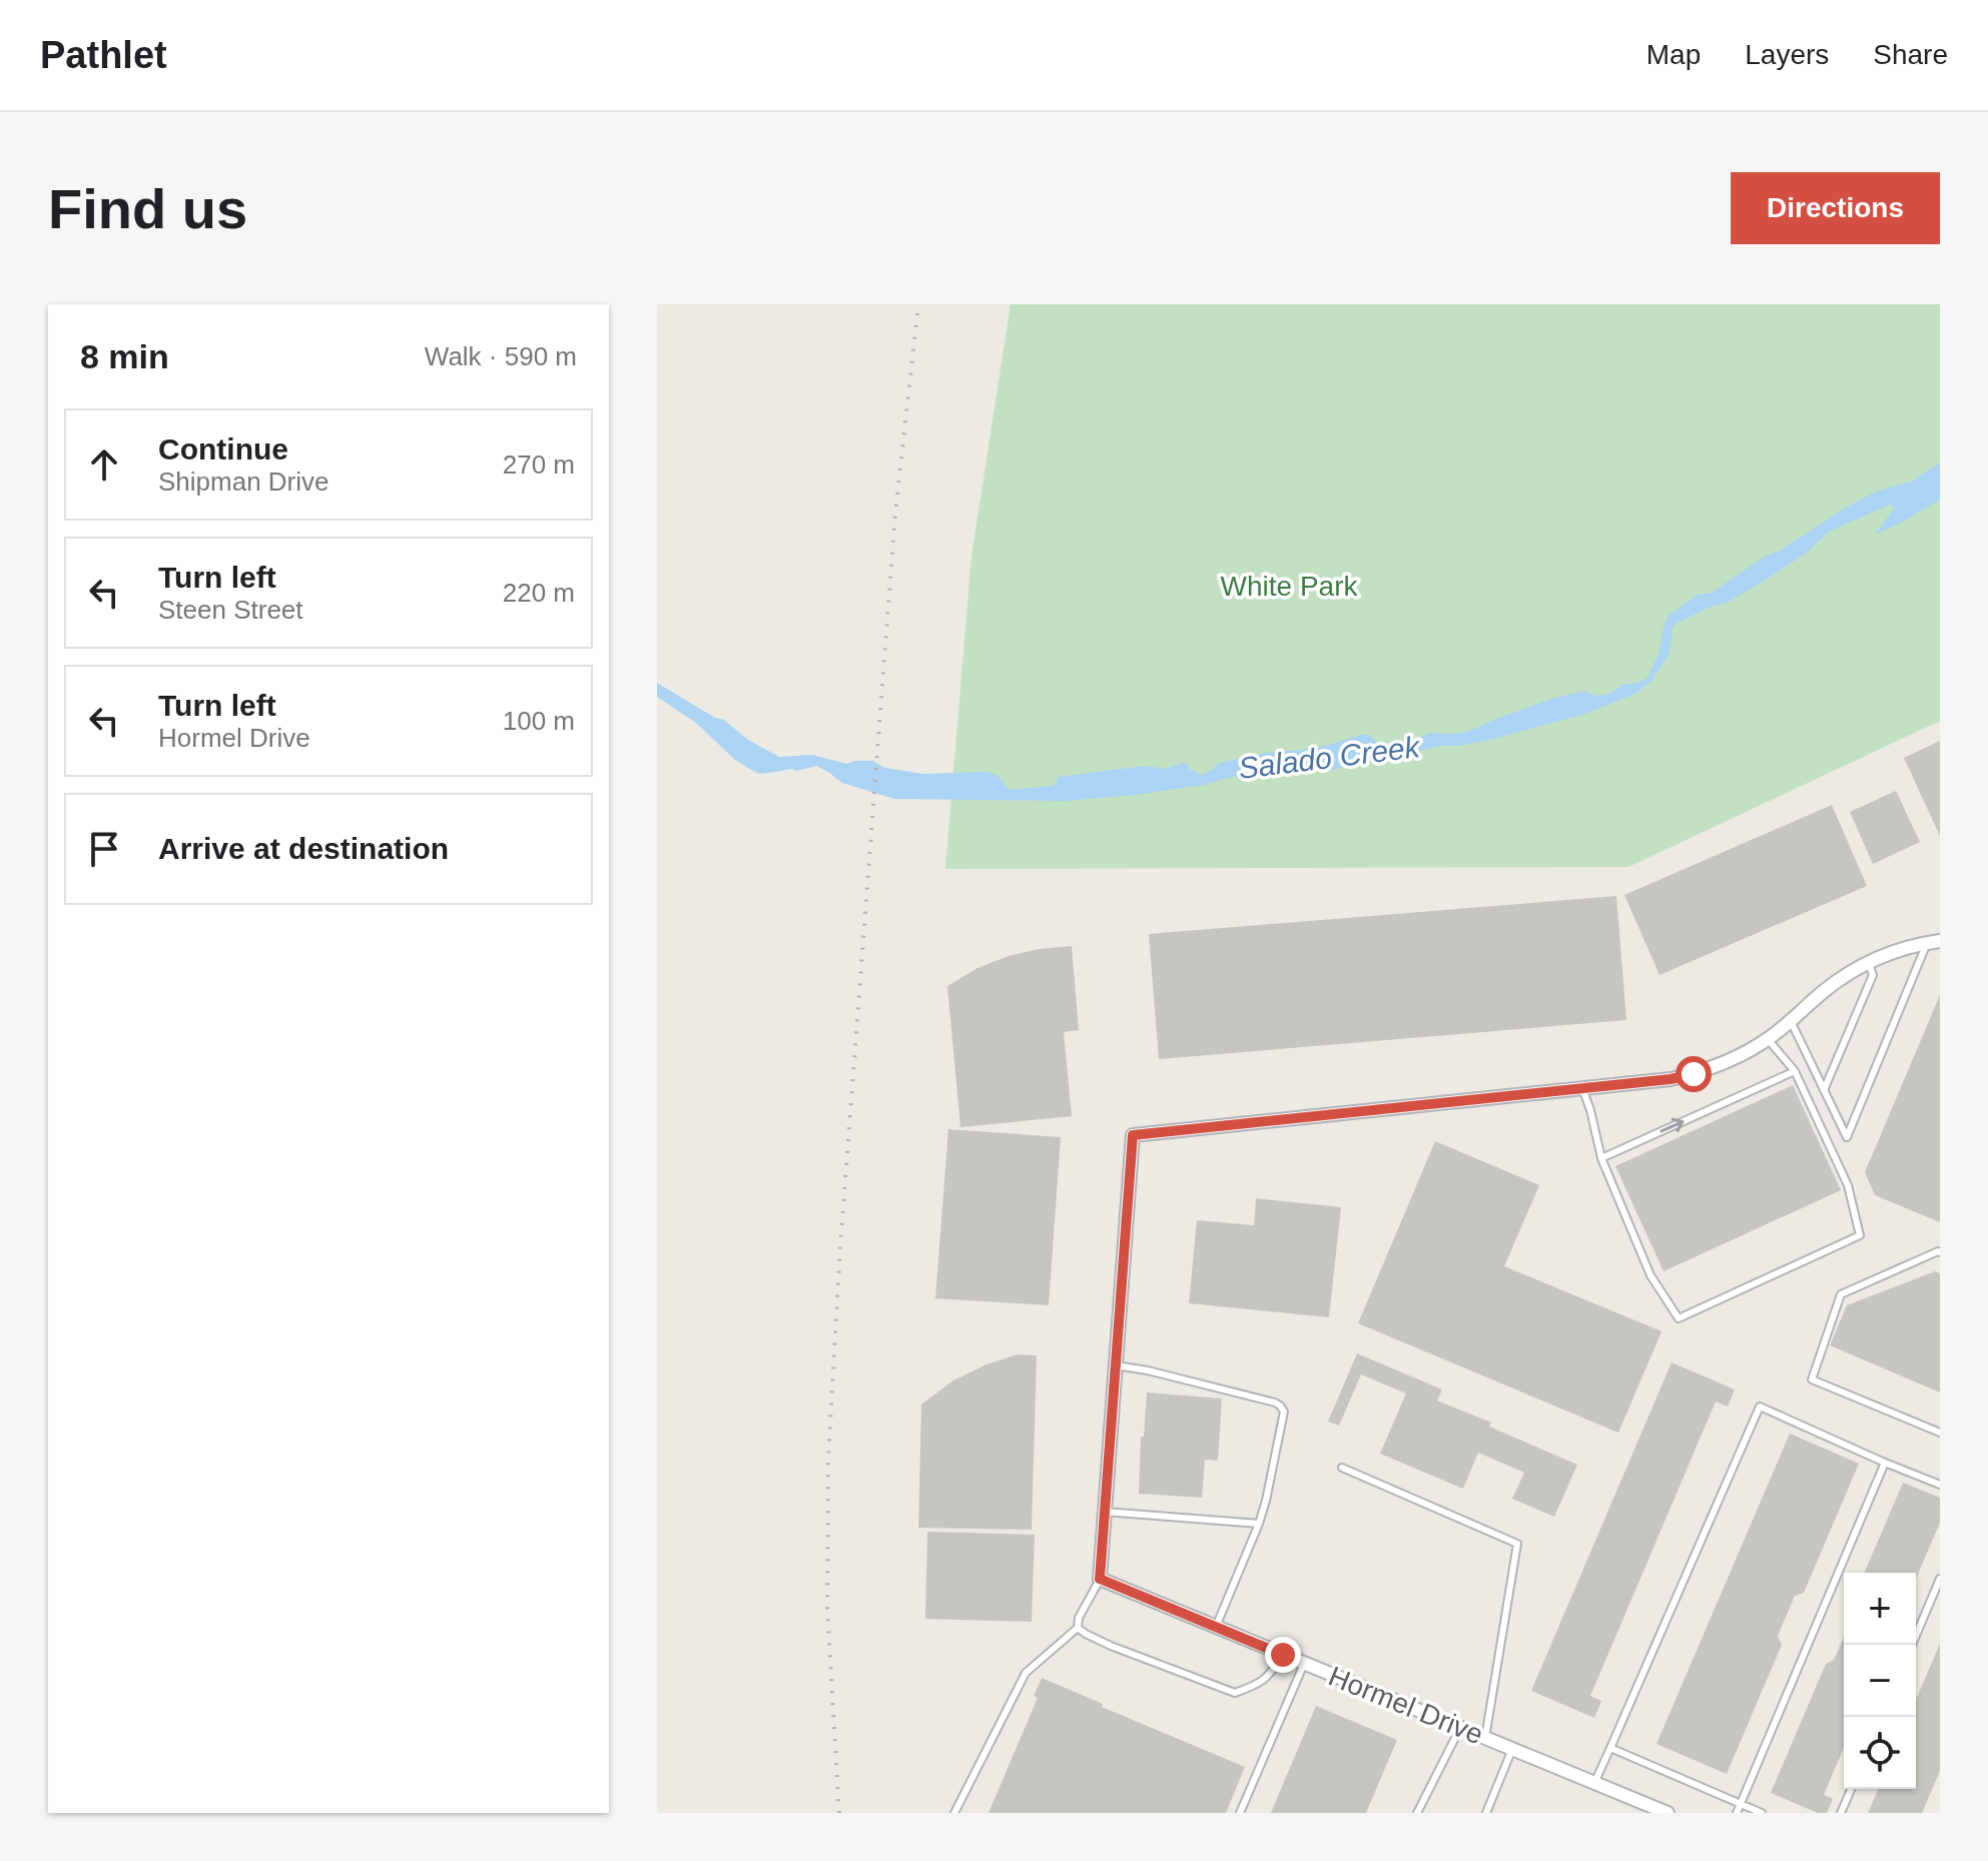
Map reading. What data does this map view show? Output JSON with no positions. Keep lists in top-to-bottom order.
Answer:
{
  "streets": {
    "street": ["Hormel Drive"]
  },
  "water": ["Salado Creek"],
  "parks": ["White Park"],
  "page": {
    "header": "Pathlet",
    "nav": ["Map", "Layers", "Share"],
    "buttons": "Directions",
    "title": "Find us",
    "heading": ["8 min", "Walk · 590 m"],
    "list": [
      ["Continue", "Shipman Drive", "270 m"],
      ["Turn left", "Steen Street", "220 m"],
      ["Turn left", "Hormel Drive", "100 m"],
      "Arrive at destination"
    ],
    "map_buttons": ["+", "−"]
  }
}
